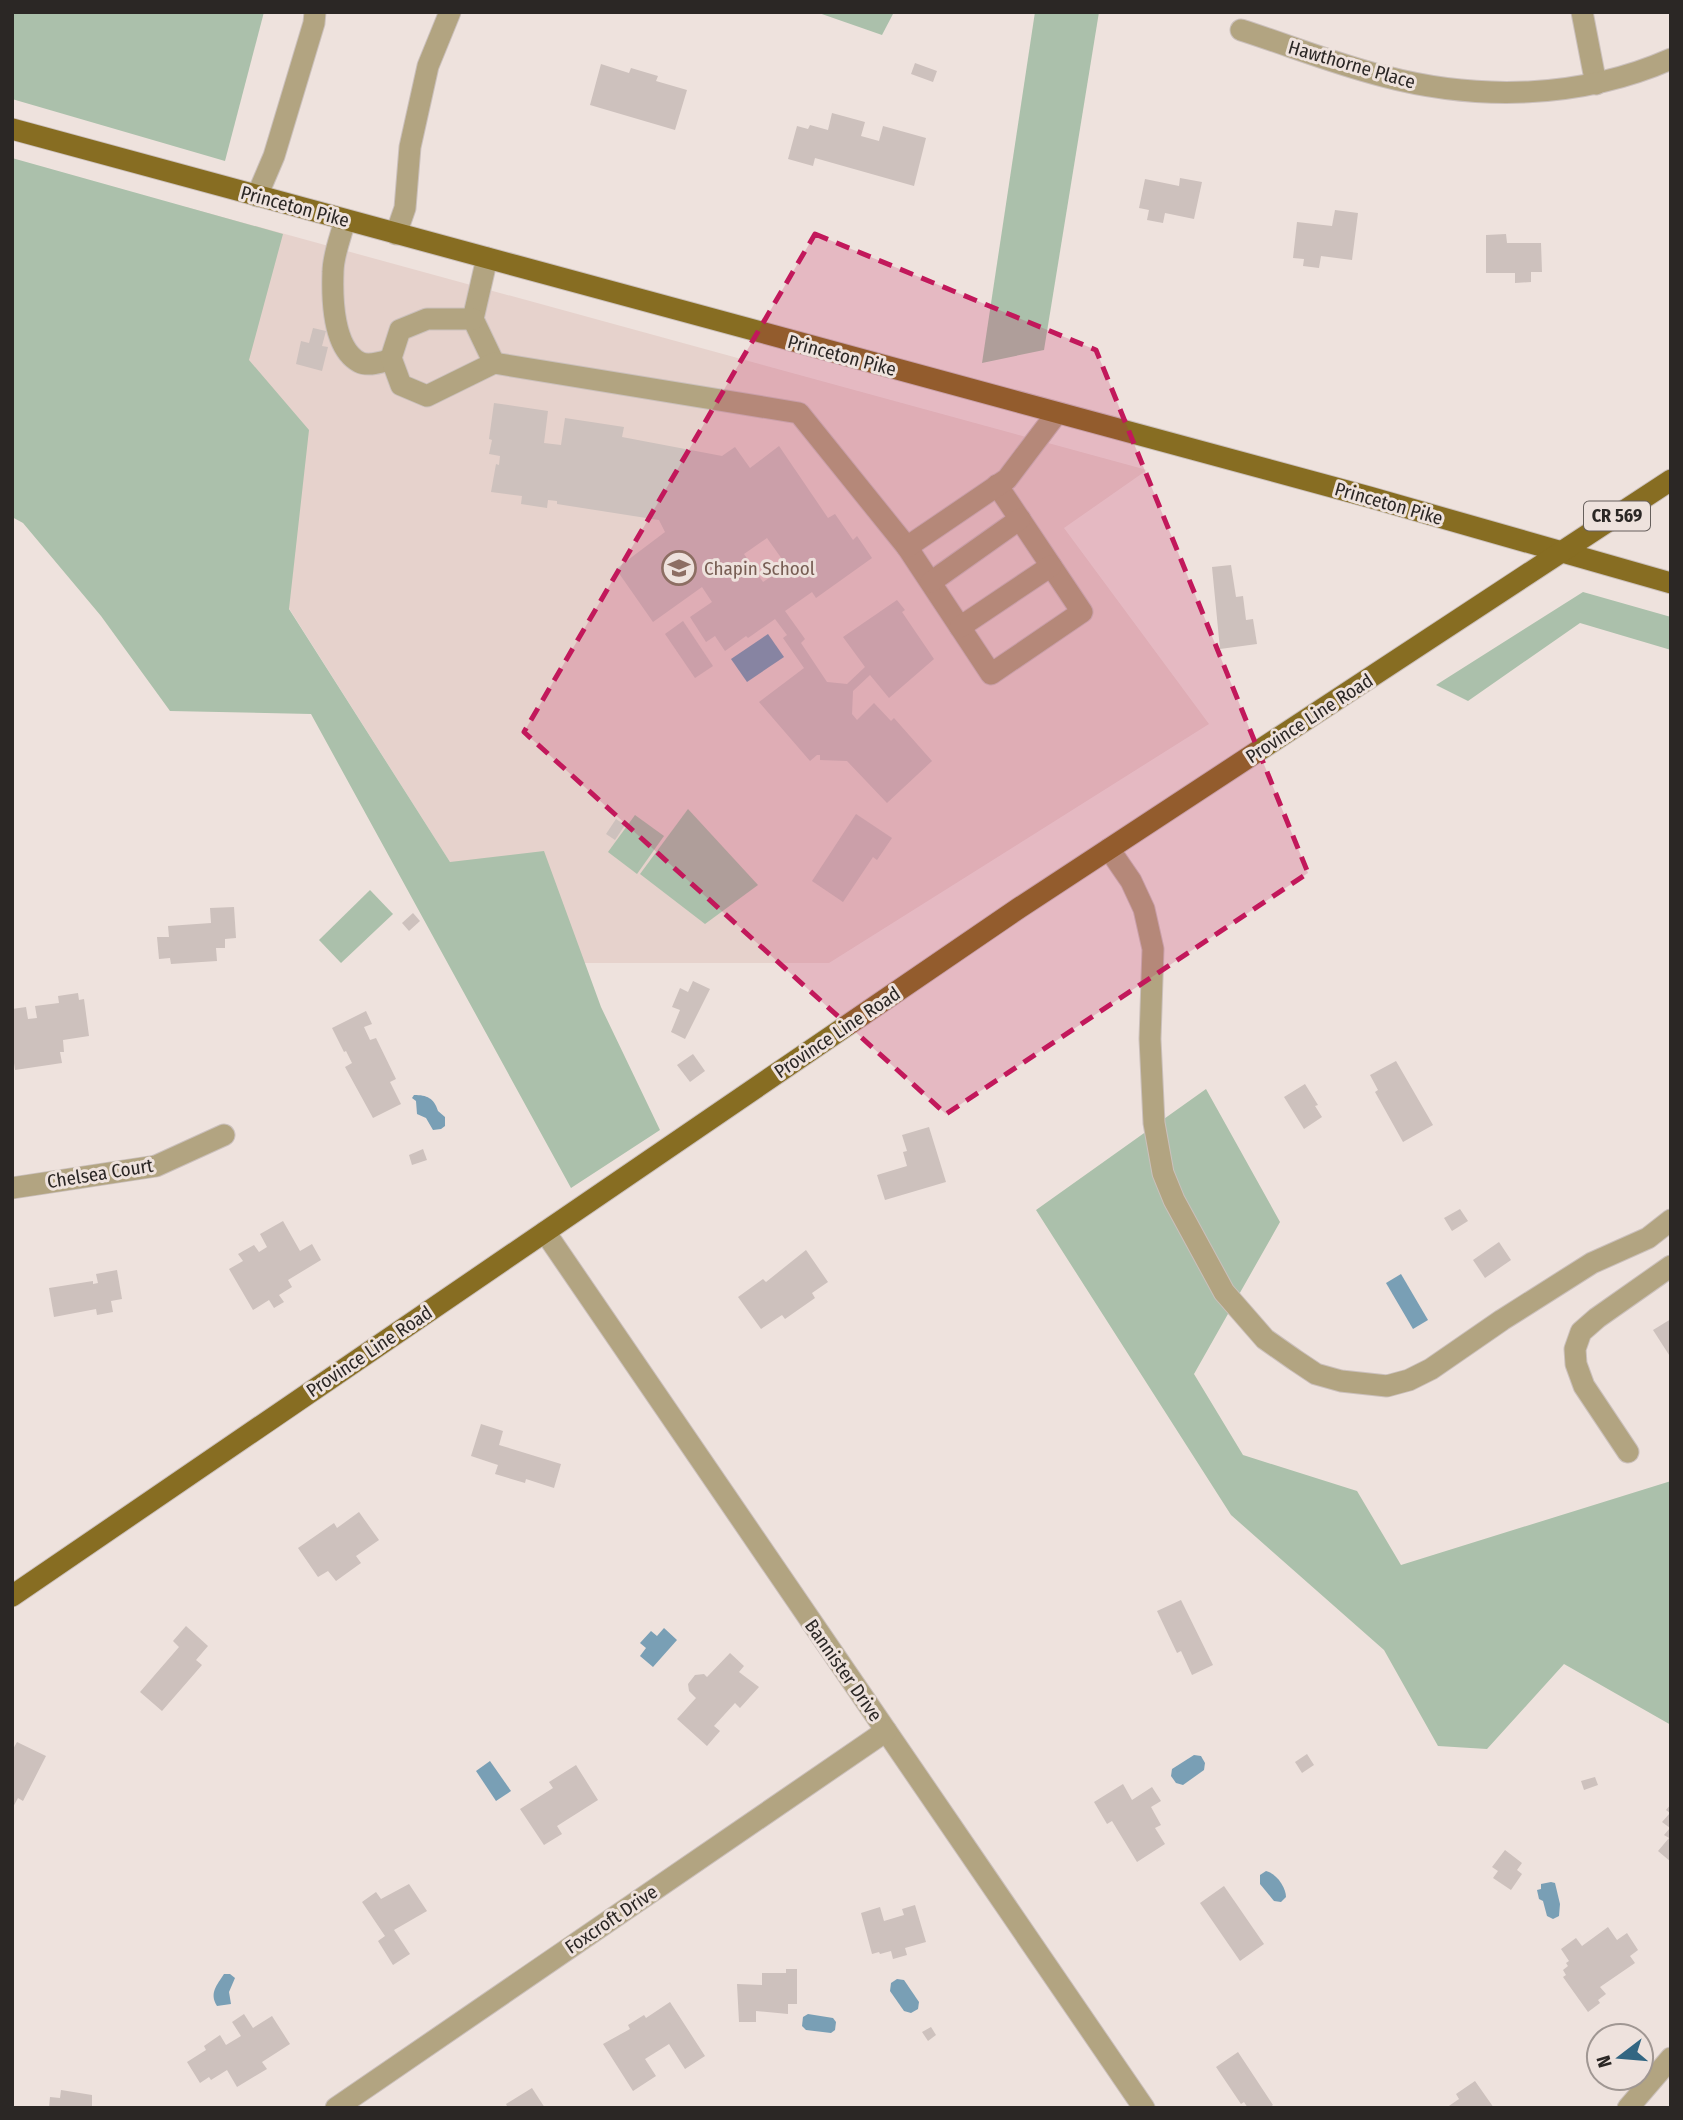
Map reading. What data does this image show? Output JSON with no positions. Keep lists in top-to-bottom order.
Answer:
{
  "streets": {
    "main road": ["Princeton Pike", "CR 569", "Province Line Road"],
    "street": [
      "Hawthorne Place",
      "Chelsea Court",
      "Bannister Drive",
      "Foxcroft Drive"
    ]
  },
  "crossings": [
    ["Princeton Pike", "Province Line Road"],
    ["Province Line Road", "Bannister Drive"],
    ["Bannister Drive", "Foxcroft Drive"]
  ],
  "places": {
    "school or university": ["Chapin School"]
  },
  "north": "left"
}
